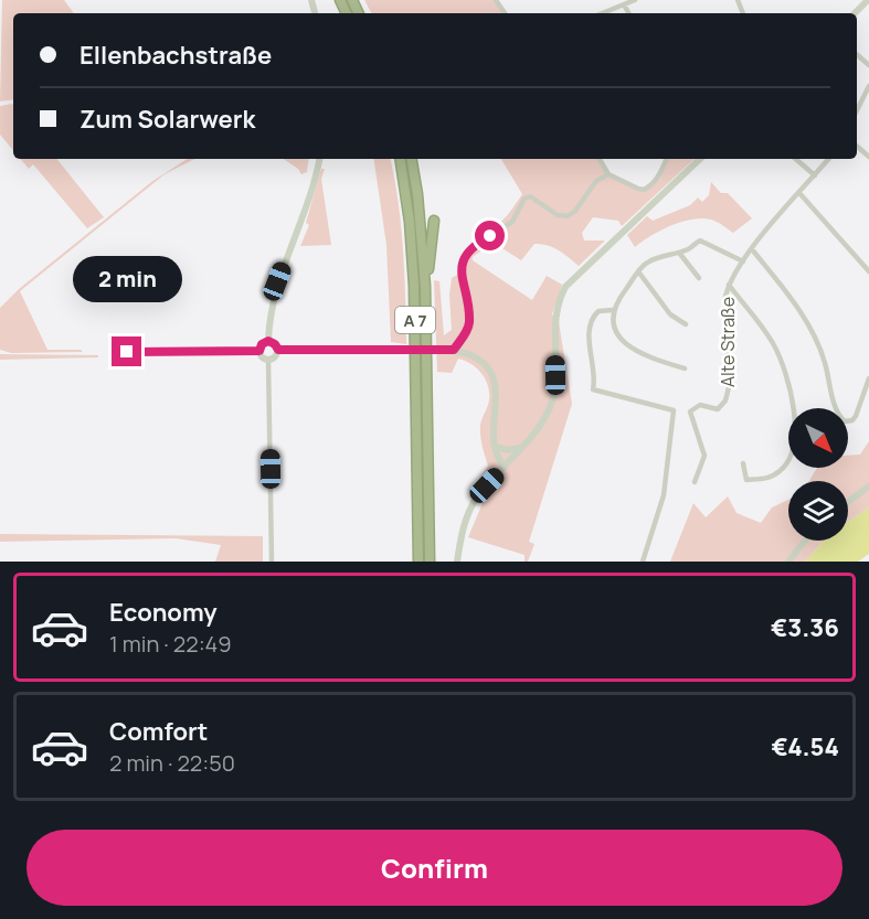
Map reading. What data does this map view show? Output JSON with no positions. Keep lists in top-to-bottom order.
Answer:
{
  "streets": {
    "highway": ["A 7"],
    "street": ["Alte Straße"]
  },
  "north": "bottom right",
  "page": {
    "banner": ["Ellenbachstraße", "Zum Solarwerk"],
    "bubble": "2 min",
    "list": [
      {
        "name": "Economy",
        "note": "1 min · 22:49",
        "value": "€3.36"
      },
      {
        "name": "Comfort",
        "note": "2 min · 22:50",
        "value": "€4.54"
      }
    ],
    "buttons": "Confirm"
  }
}
